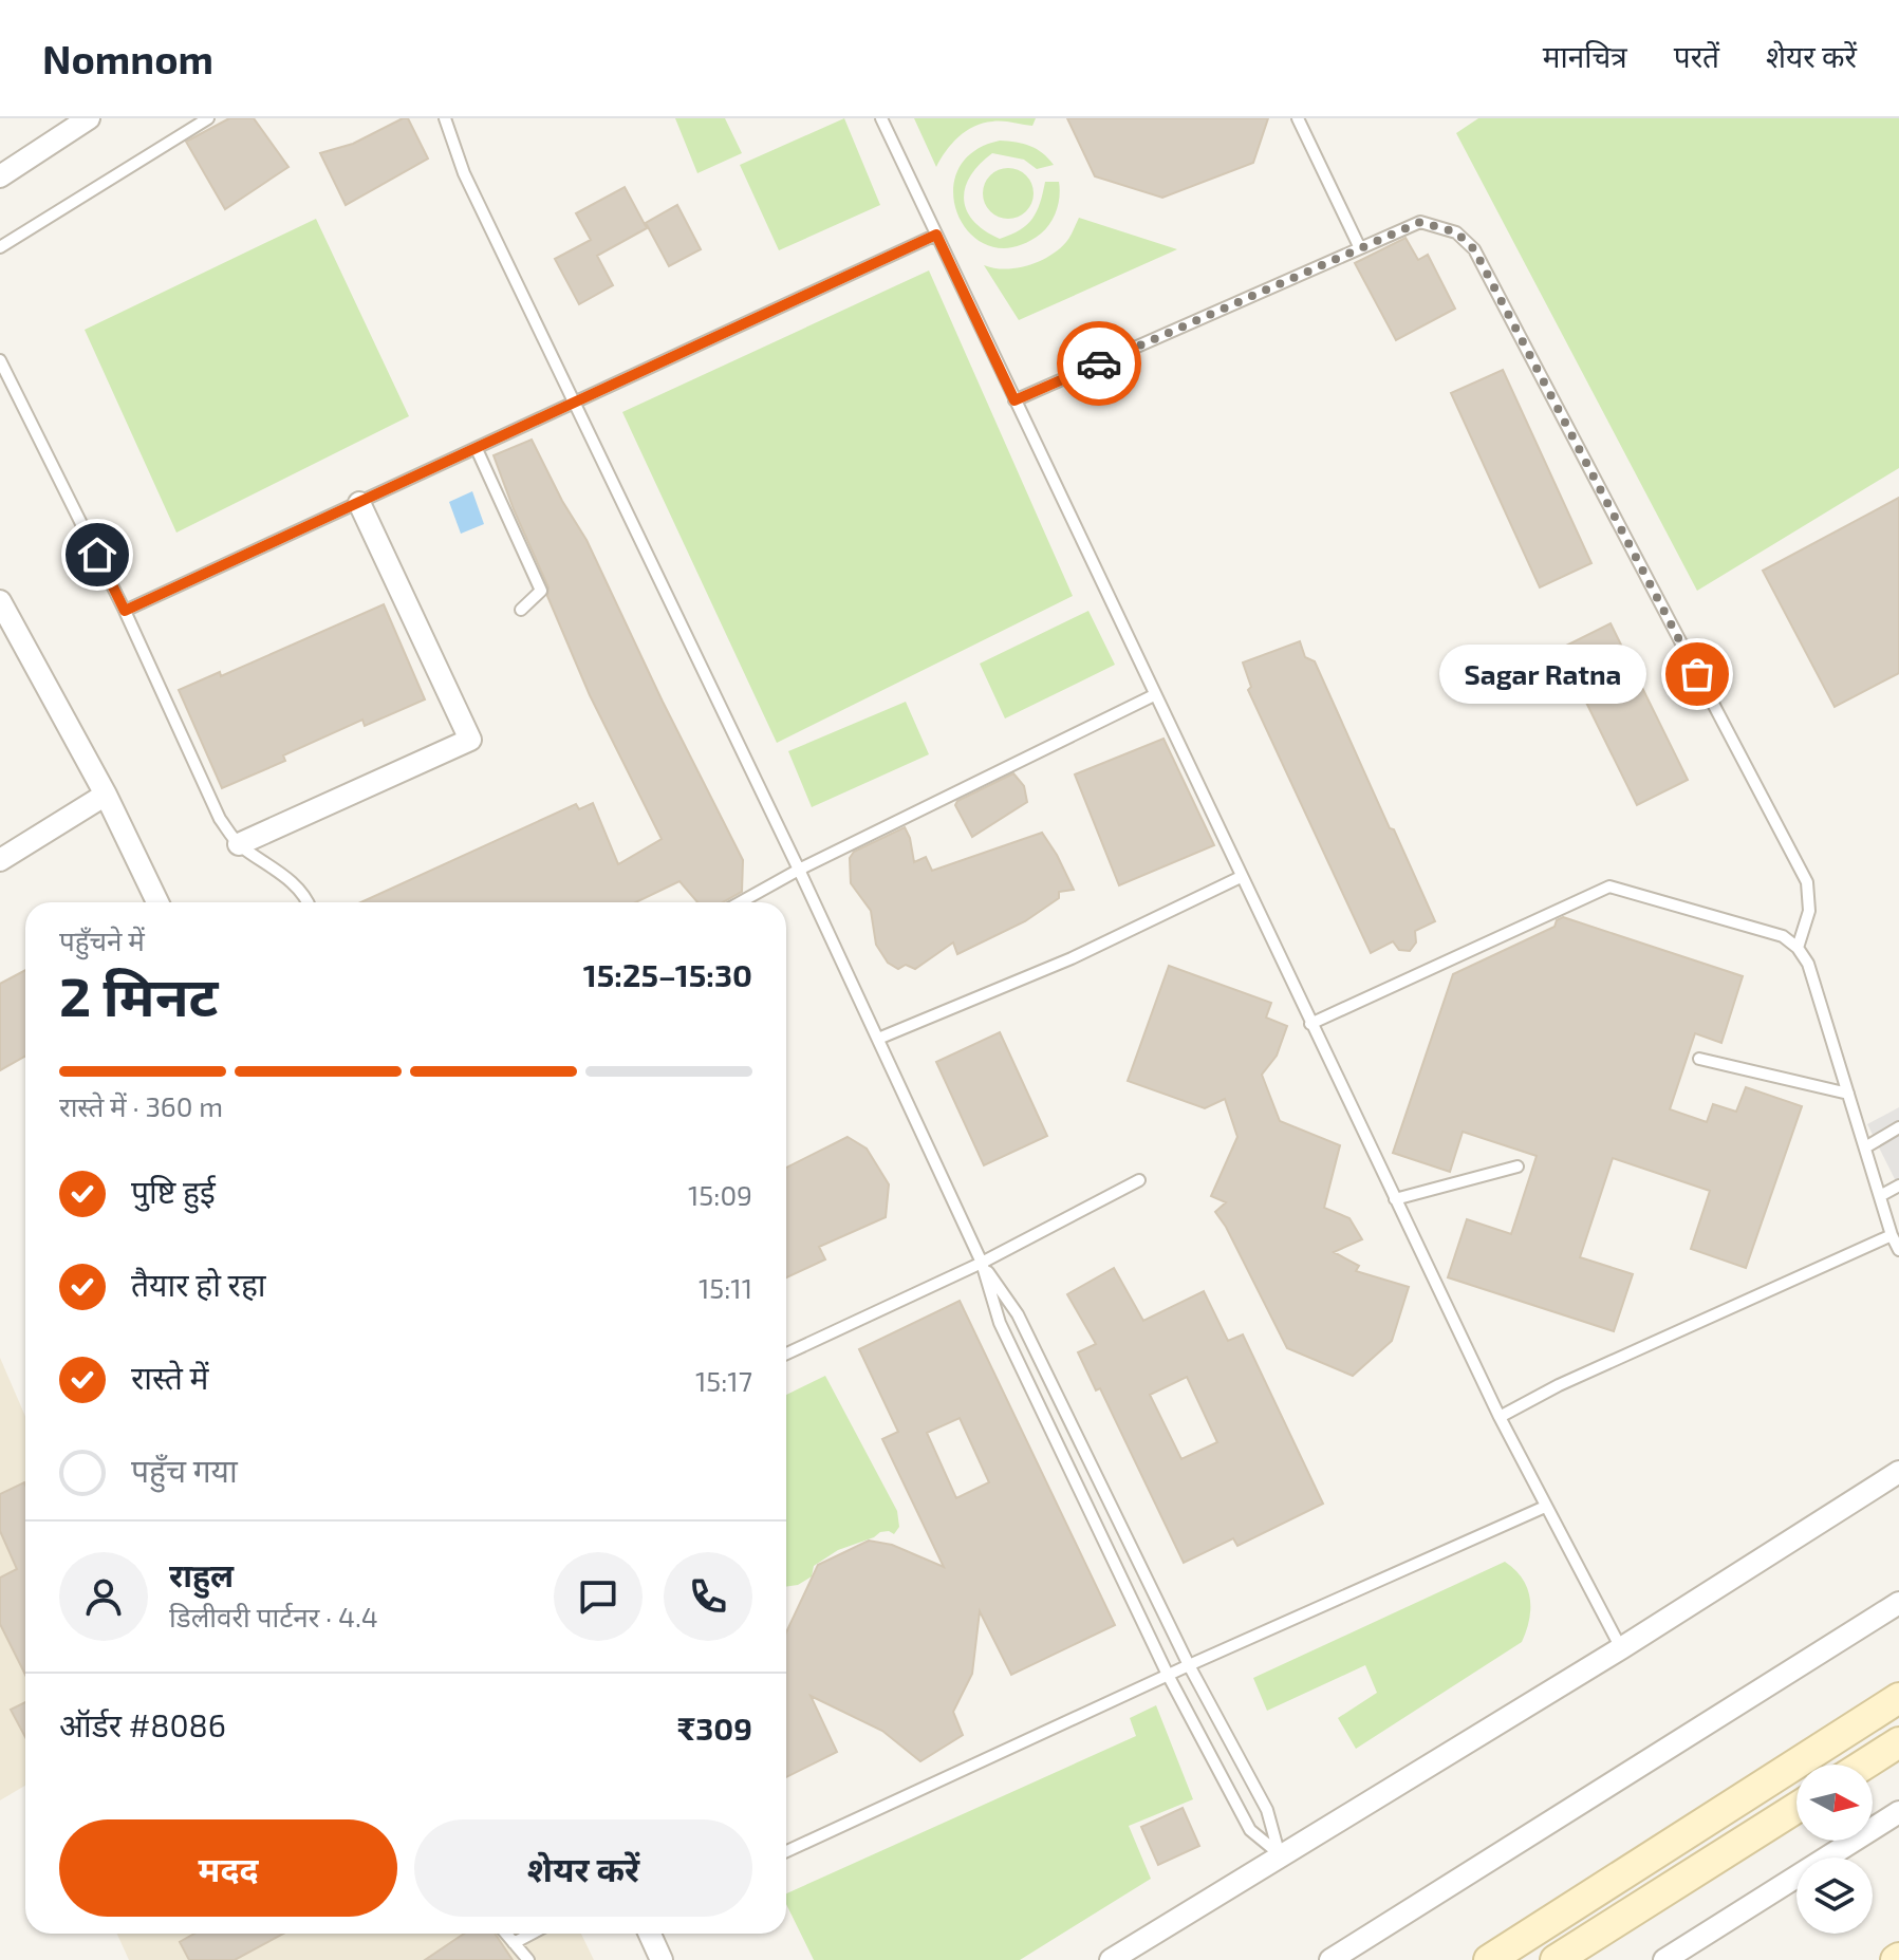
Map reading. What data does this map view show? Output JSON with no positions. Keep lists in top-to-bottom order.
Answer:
{
  "places": ["Sagar Ratna"],
  "north": "right",
  "page": {
    "header": "Nomnom",
    "nav": ["मानचित्र", "परतें", "शेयर करें"],
    "bubble": "Sagar Ratna",
    "heading": ["2 मिनट", "पहुँचने में", "15:25–15:30"],
    "panel": [
      "राहुल",
      "डिलीवरी पार्टनर · 4.4",
      "ऑर्डर #8086",
      "₹309"
    ],
    "bar": "रास्ते में · 360 m",
    "list": [
      ["पुष्टि हुई", "15:09"],
      ["तैयार हो रहा", "15:11"],
      ["रास्ते में", "15:17"],
      "पहुँच गया"
    ],
    "buttons": ["मदद", "शेयर करें"]
  }
}
